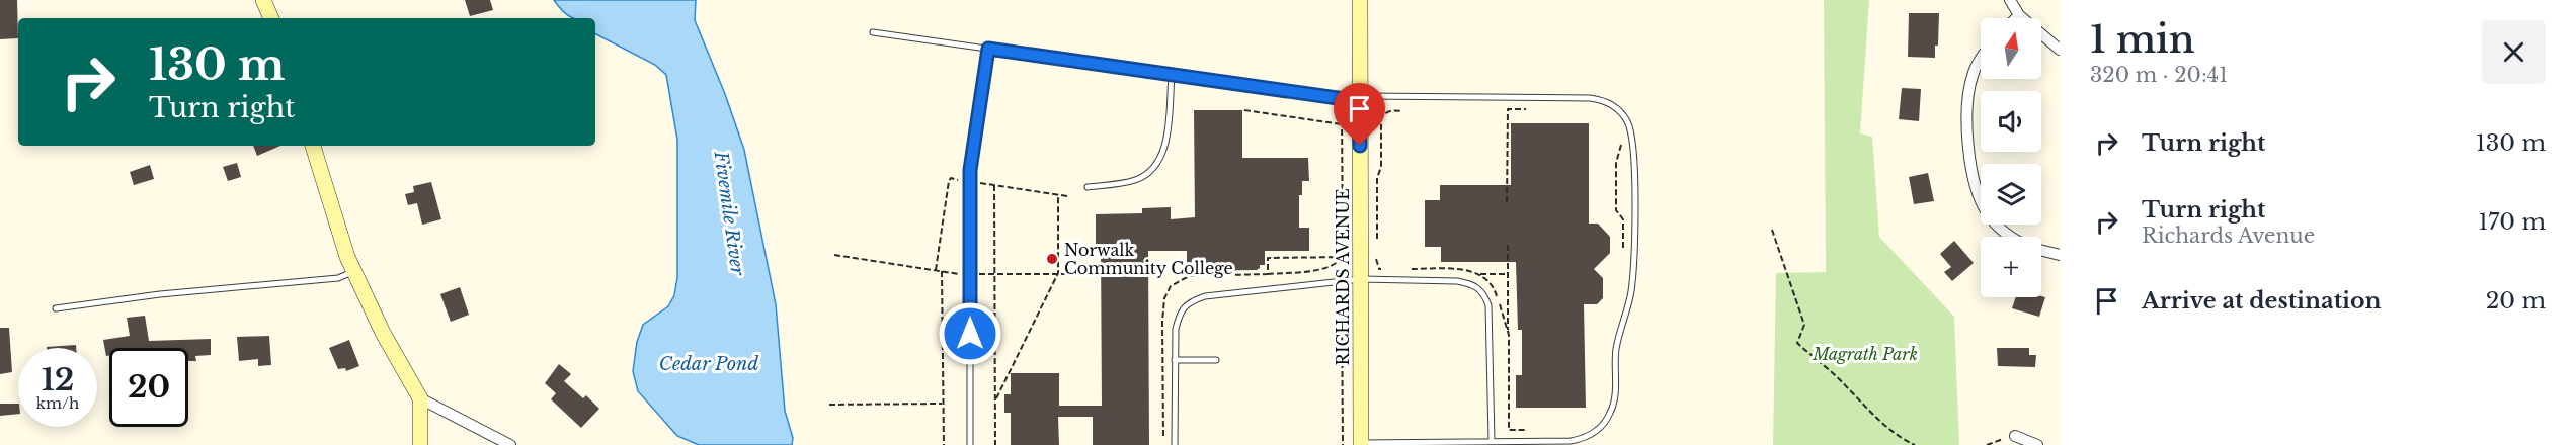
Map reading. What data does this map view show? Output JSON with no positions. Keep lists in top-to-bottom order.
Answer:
{
  "streets": {
    "street": ["RICHARDS AVENUE"]
  },
  "water": ["Fivemile River", "Cedar Pond"],
  "parks": ["Magrath Park"],
  "places": ["Norwalk Community College"],
  "north": "top",
  "page": {
    "heading": ["1 min", "320 m · 20:41"],
    "map_buttons": "+",
    "turn": ["130 m", "Turn right"],
    "list": [
      {
        "name": "Turn right",
        "value": "130 m"
      },
      {
        "name": "Turn right",
        "note": "Richards Avenue",
        "value": "170 m"
      },
      {
        "name": "Arrive at destination",
        "value": "20 m"
      }
    ],
    "speed": "12 km/h",
    "limit": "20"
  }
}
